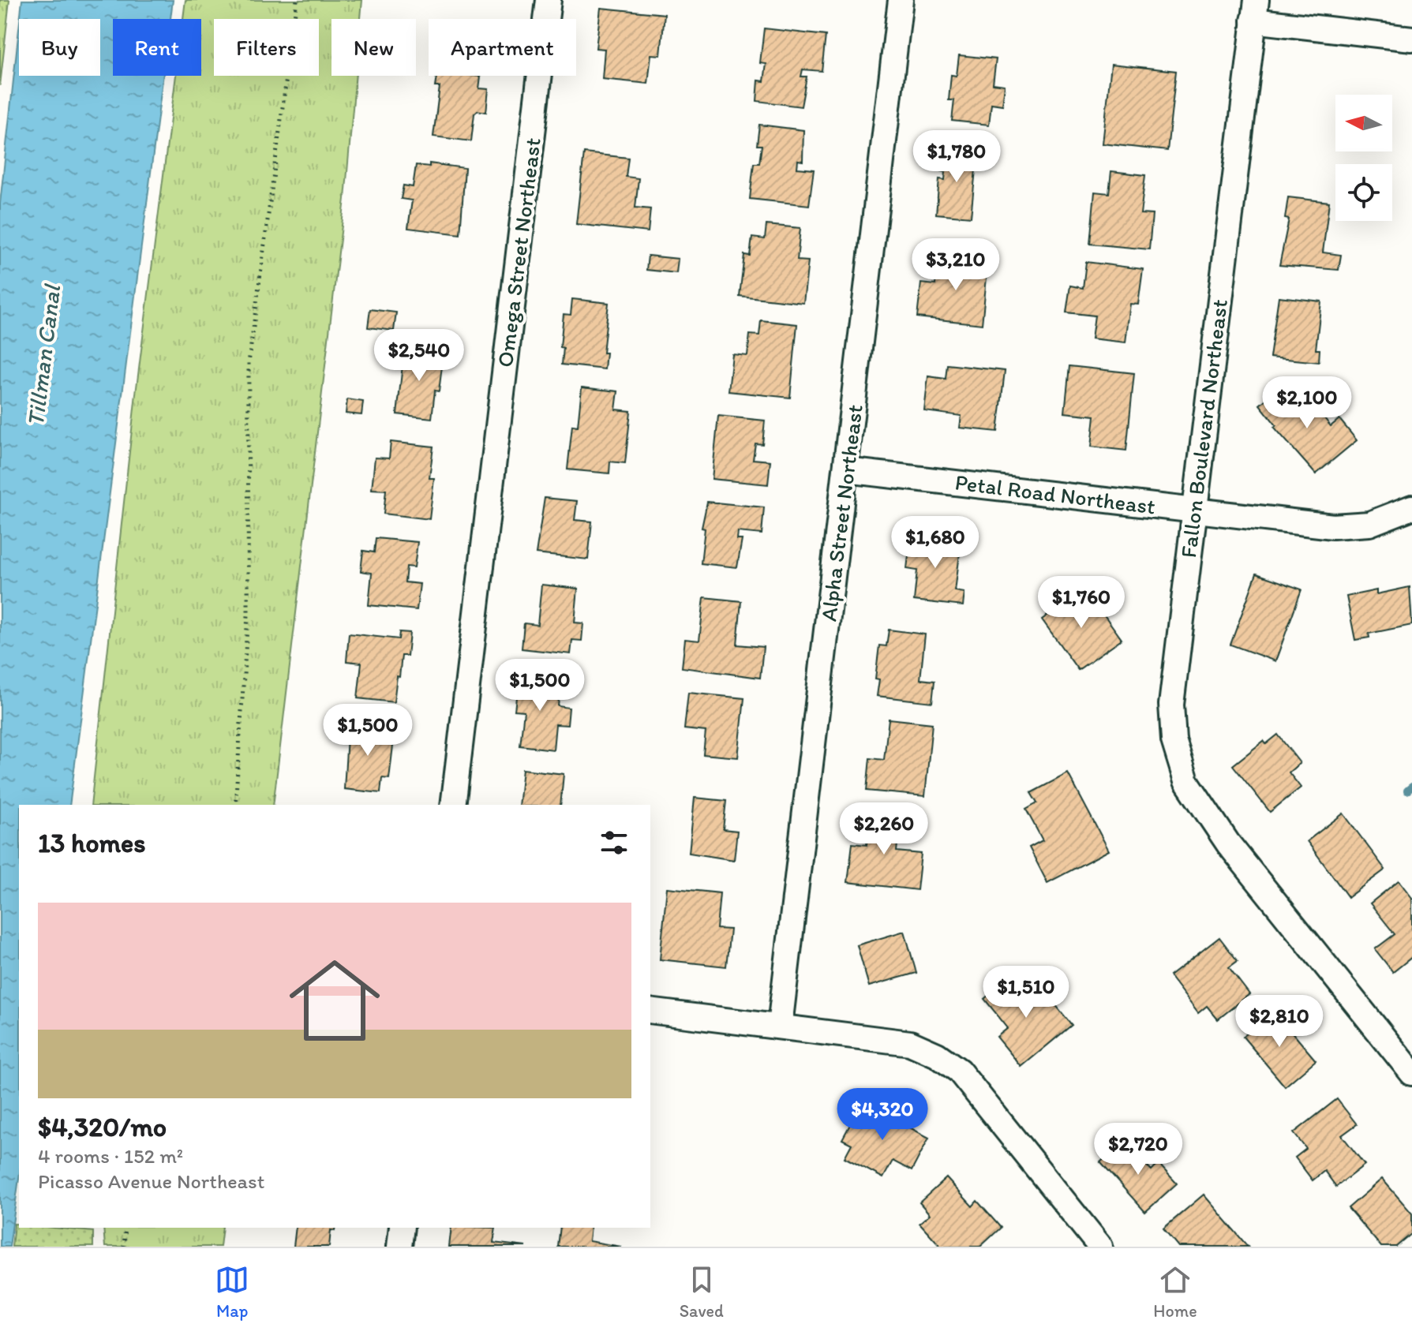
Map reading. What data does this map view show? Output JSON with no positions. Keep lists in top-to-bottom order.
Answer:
{
  "streets": {
    "street": [
      "Omega Street Northeast",
      "Fallon Boulevard Northeast",
      "Petal Road Northeast",
      "Alpha Street Northeast"
    ]
  },
  "crossings": [
    ["Fallon Boulevard Northeast", "Petal Road Northeast"],
    ["Petal Road Northeast", "Alpha Street Northeast"]
  ],
  "water": ["Tillman Canal"],
  "north": "left",
  "page": {
    "chip": [
      "Buy",
      "Rent",
      "Filters",
      "New",
      "Apartment"
    ],
    "price": [
      "$1,780",
      "$3,210",
      "$2,540",
      "$2,100",
      "$1,680",
      "$1,760",
      "$1,500",
      "$1,500",
      "$2,260",
      "$1,510",
      "$2,810",
      "$4,320",
      "$2,720"
    ],
    "heading": "13 homes",
    "list": [
      {
        "name": "$4,320/mo",
        "note": "4 rooms · 152 m² · Picasso Avenue Northeast"
      }
    ],
    "tabs": ["Map", "Saved", "Home"]
  }
}
